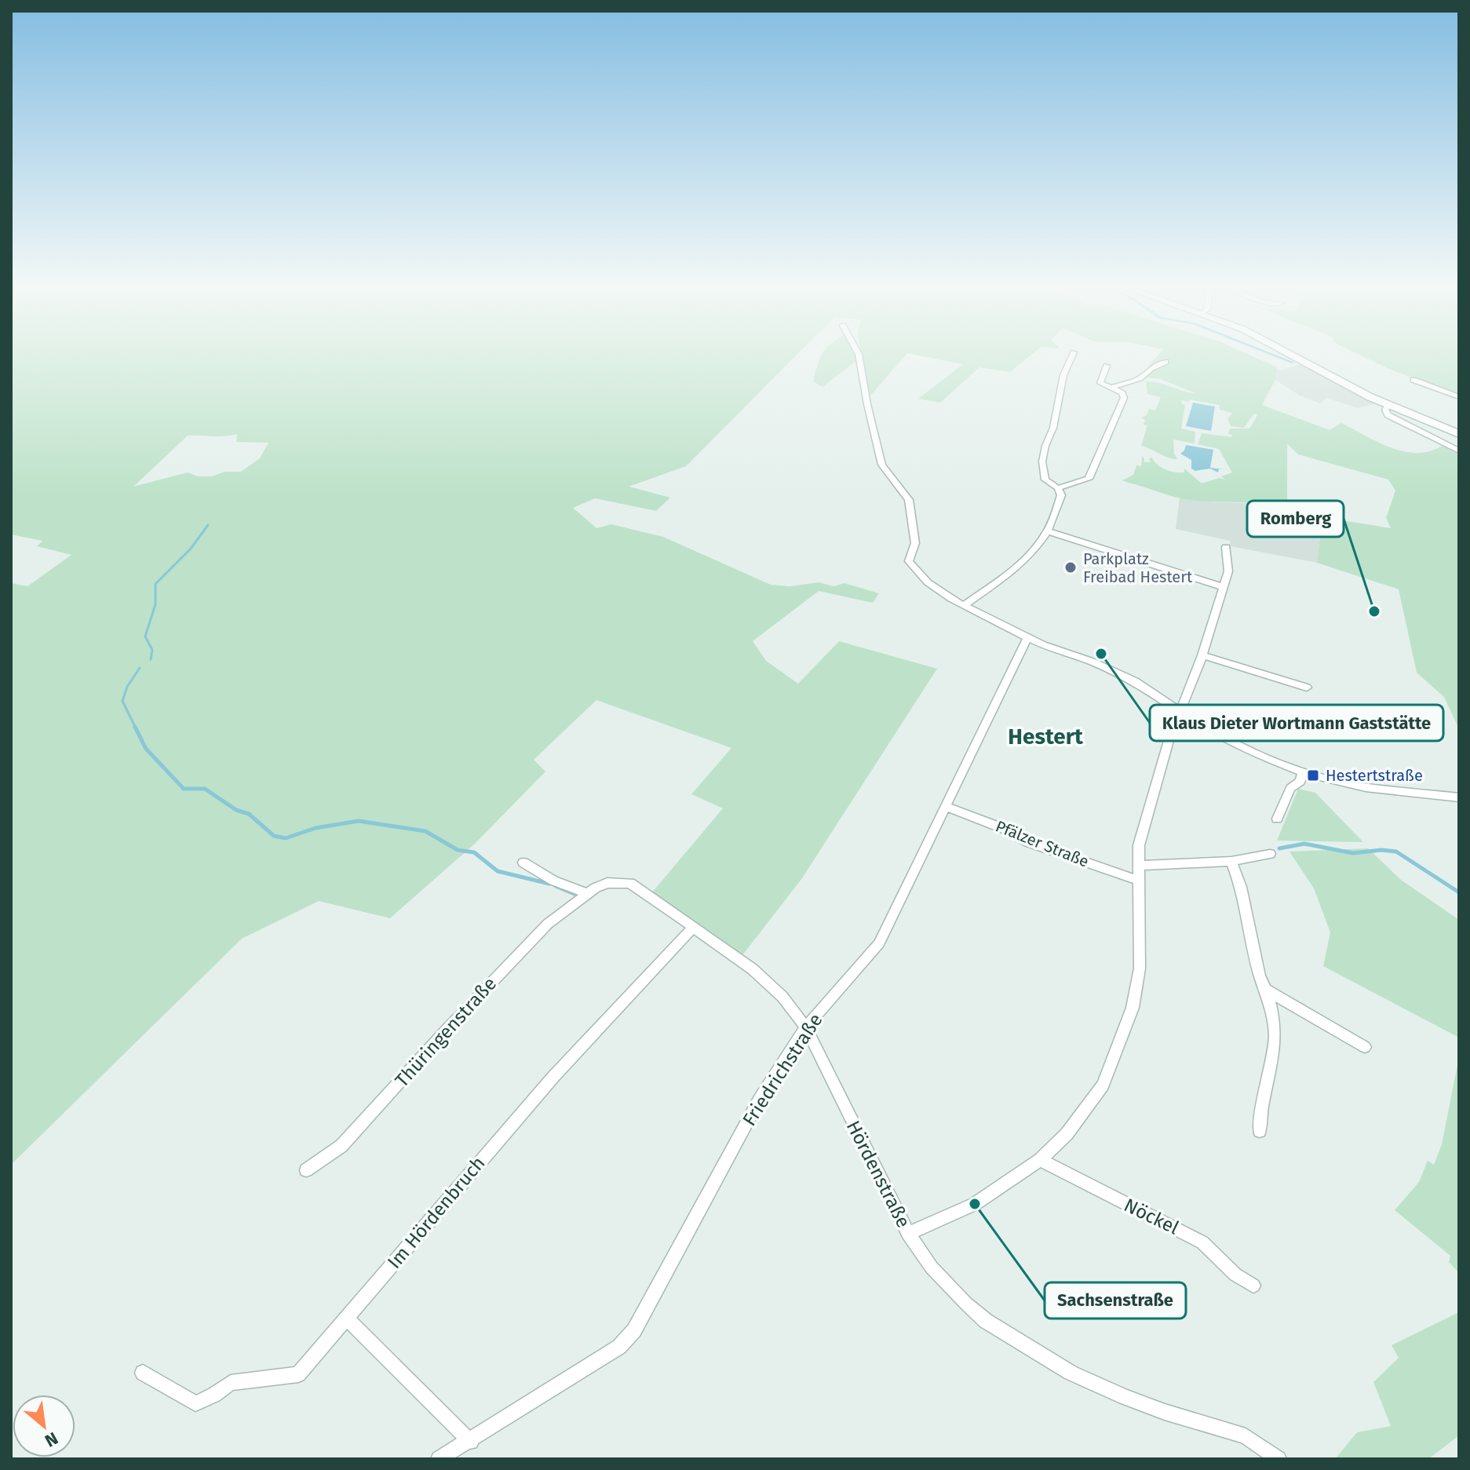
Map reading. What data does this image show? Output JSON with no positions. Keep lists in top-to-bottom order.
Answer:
{
  "streets": {
    "street": [
      "Pfälzer Straße",
      "Thüringenstraße",
      "Friedrichstraße",
      "Hördenstraße",
      "Im Hördenbruch",
      "Nöckel"
    ]
  },
  "crossings": [
    ["Pfälzer Straße", "Friedrichstraße"],
    ["Thüringenstraße", "Hördenstraße"],
    ["Friedrichstraße", "Hördenstraße"],
    ["Hördenstraße", "Im Hördenbruch"]
  ],
  "districts": ["Hestert"],
  "places": {
    "other": [
      "Parkplatz Freibad Hestert",
      "Romberg",
      "Klaus Dieter Wortmann Gaststätte",
      "Sachsenstraße"
    ],
    "transit": ["Hestertstraße"]
  },
  "north": "bottom right"
}
